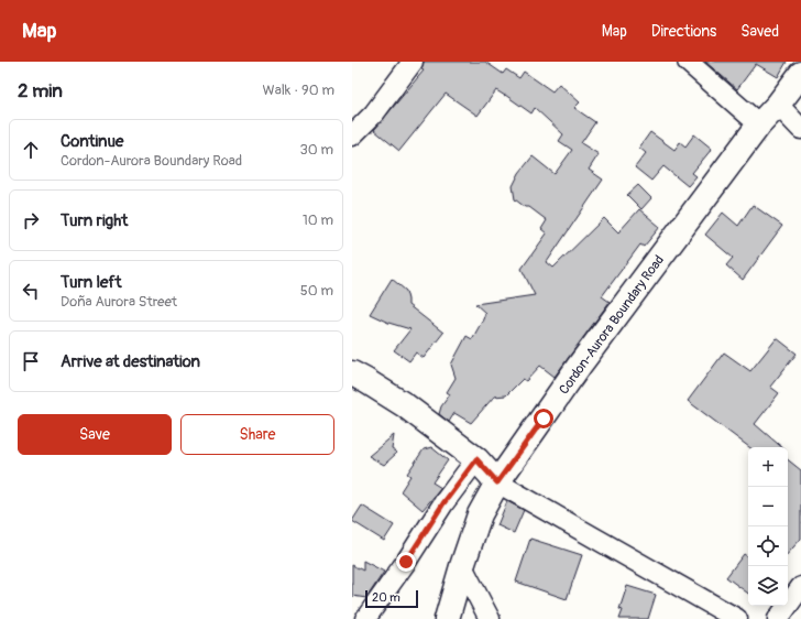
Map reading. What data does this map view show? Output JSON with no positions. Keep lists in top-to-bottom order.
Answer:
{
  "streets": {
    "main road": ["Cordon-Aurora Boundary Road"]
  },
  "scale_bar": "20 m",
  "page": {
    "header": "Map",
    "nav": ["Map", "Directions", "Saved"],
    "heading": ["2 min", "Walk · 90 m"],
    "list": [
      ["Continue", "Cordon-Aurora Boundary Road", "30 m"],
      ["Turn right", "10 m"],
      ["Turn left", "Doña Aurora Street", "50 m"],
      "Arrive at destination"
    ],
    "buttons": ["Save", "Share"],
    "map_buttons": ["+", "−"],
    "scale": "20 m"
  }
}
